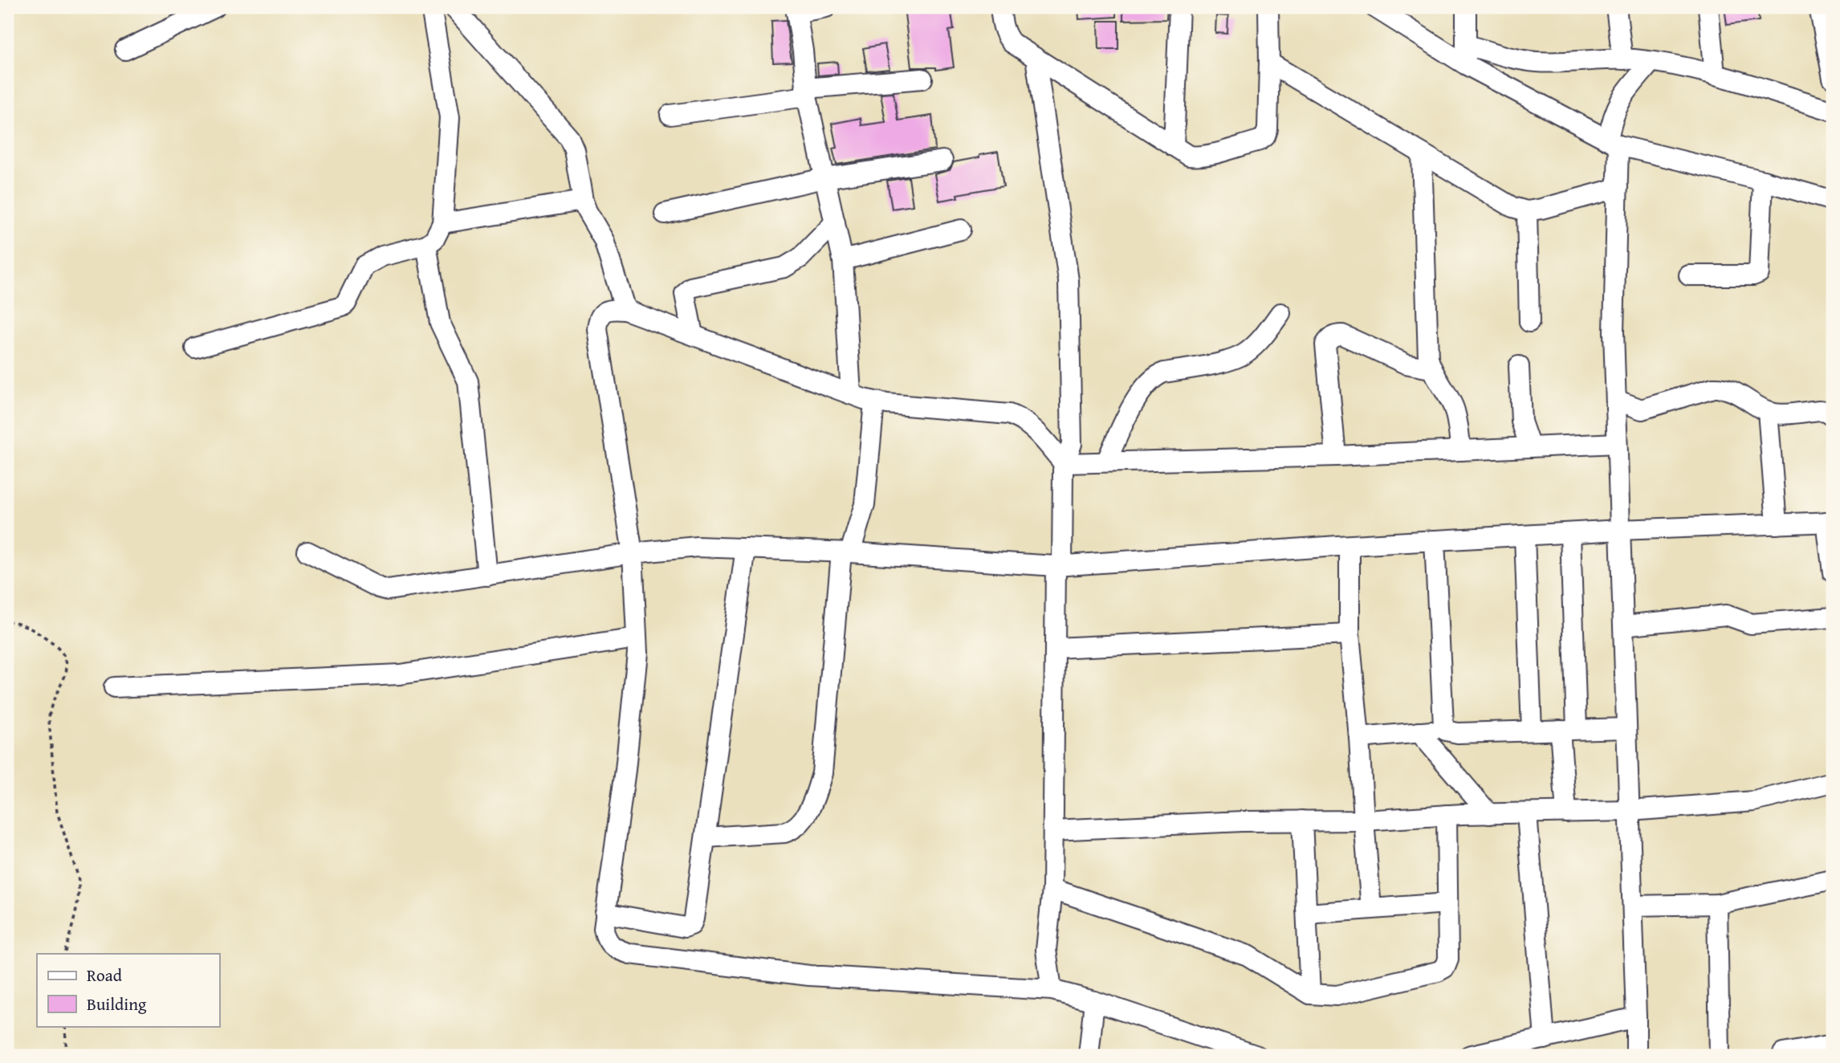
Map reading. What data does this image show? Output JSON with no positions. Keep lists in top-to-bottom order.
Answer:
{
  "legend": ["Road", "Building"]
}
